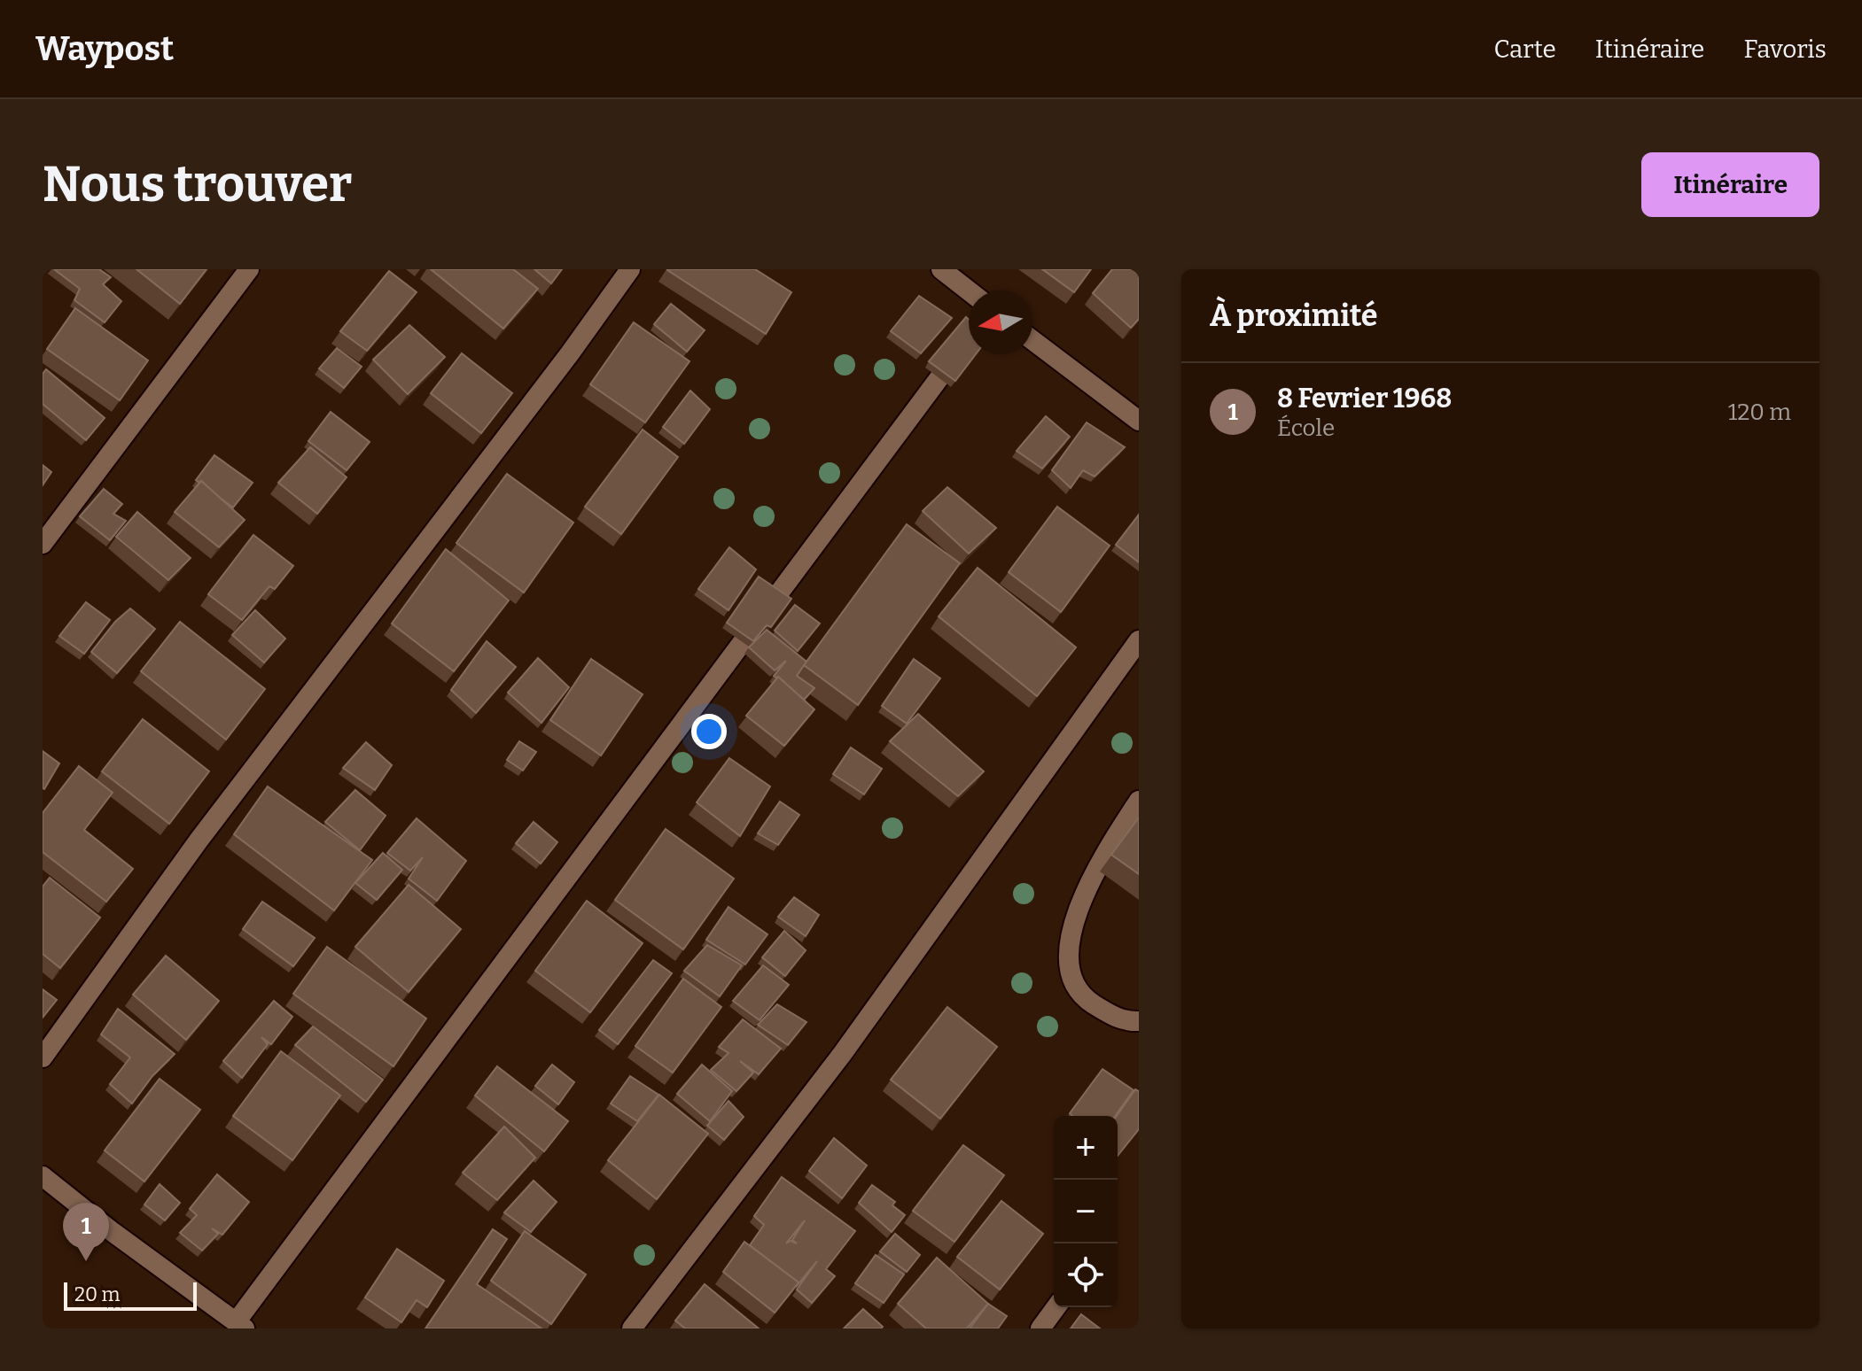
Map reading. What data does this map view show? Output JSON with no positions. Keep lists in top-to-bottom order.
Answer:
{
  "scale_bar": "20 m",
  "north": "left",
  "page": {
    "header": "Waypost",
    "nav": ["Carte", "Itinéraire", "Favoris"],
    "buttons": "Itinéraire",
    "title": "Nous trouver",
    "heading": "À proximité",
    "list": [
      {
        "mark": "1",
        "name": "8 Fevrier 1968",
        "note": "École",
        "value": "120 m"
      }
    ],
    "map_buttons": ["+", "−"],
    "pins": "1",
    "scale": "20 m"
  }
}
